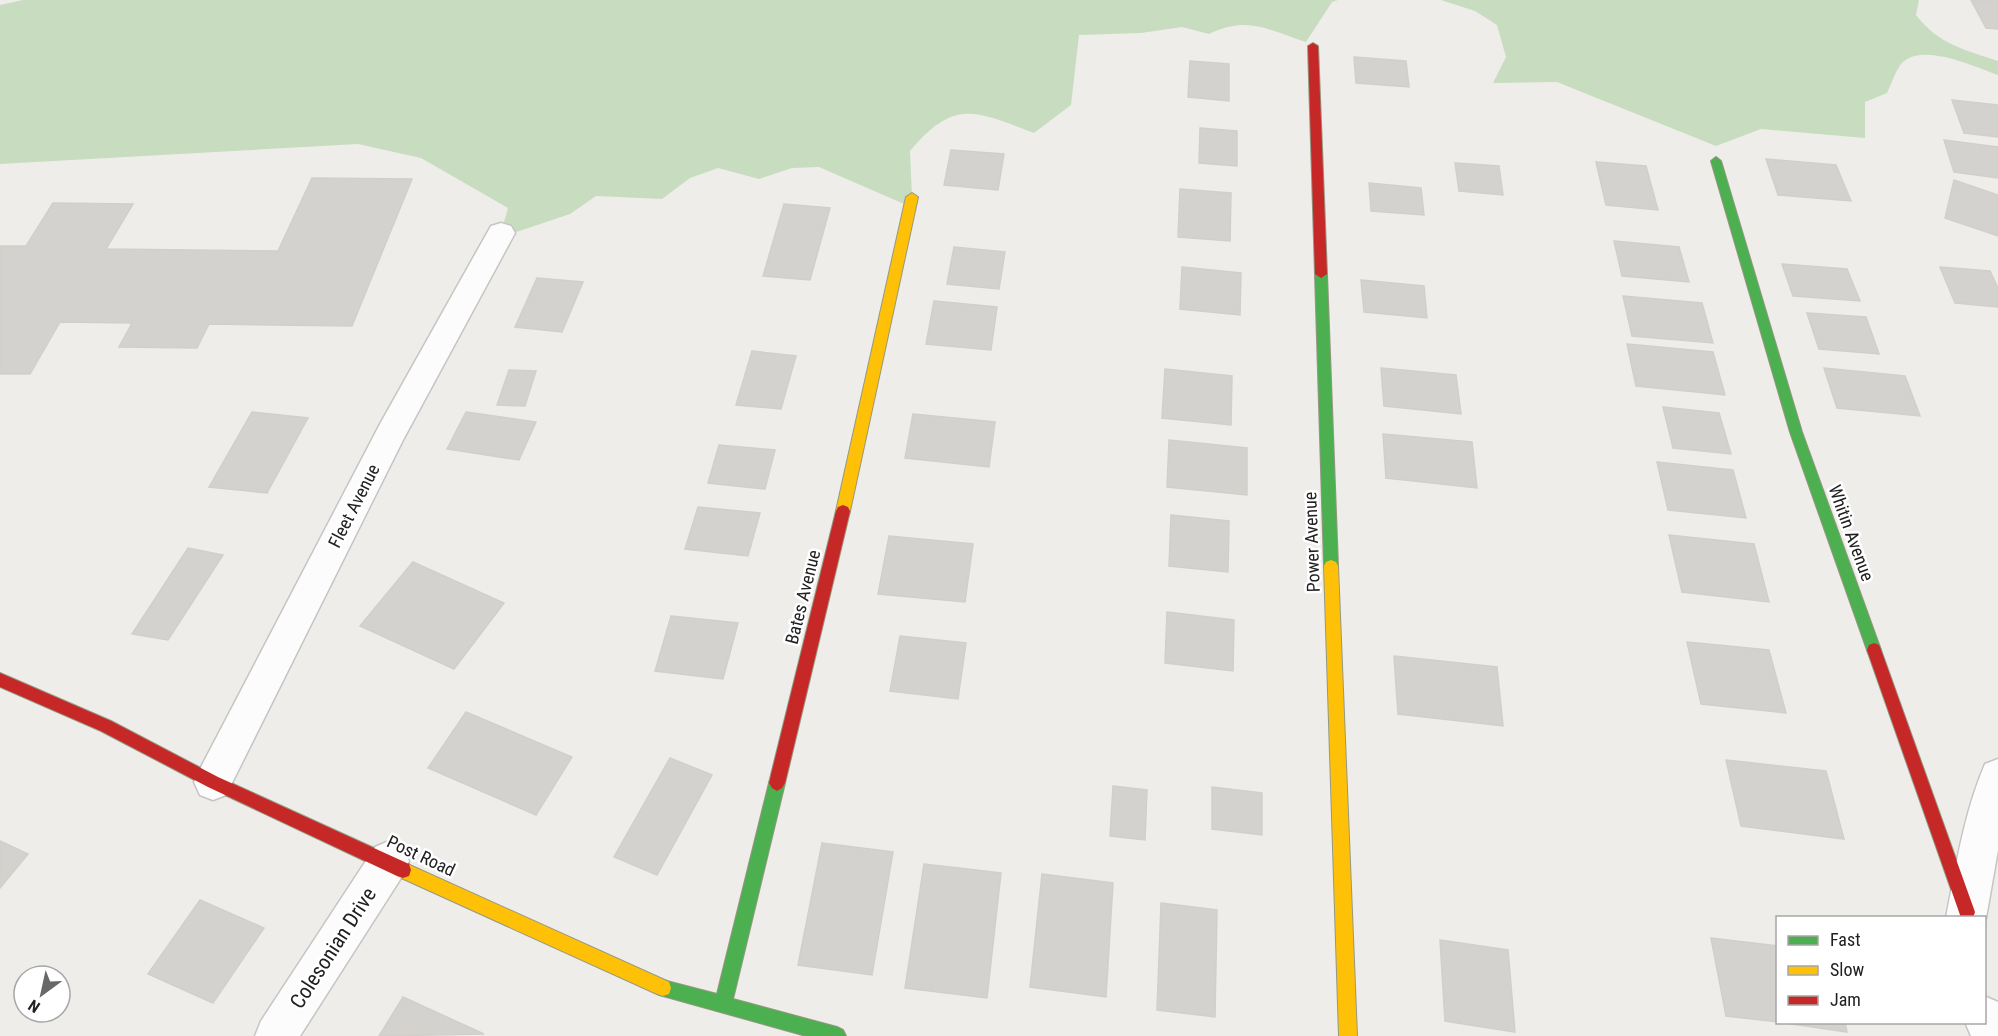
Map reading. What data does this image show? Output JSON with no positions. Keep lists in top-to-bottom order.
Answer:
{
  "streets": {
    "street": [
      "Fleet Avenue",
      "Whitin Avenue",
      "Power Avenue",
      "Bates Avenue",
      "Post Road",
      "Colesonian Drive"
    ]
  },
  "crossings": [
    ["Fleet Avenue", "Post Road"],
    ["Bates Avenue", "Post Road"],
    ["Post Road", "Colesonian Drive"]
  ],
  "legend": ["Fast", "Slow", "Jam"],
  "north": "bottom left"
}
